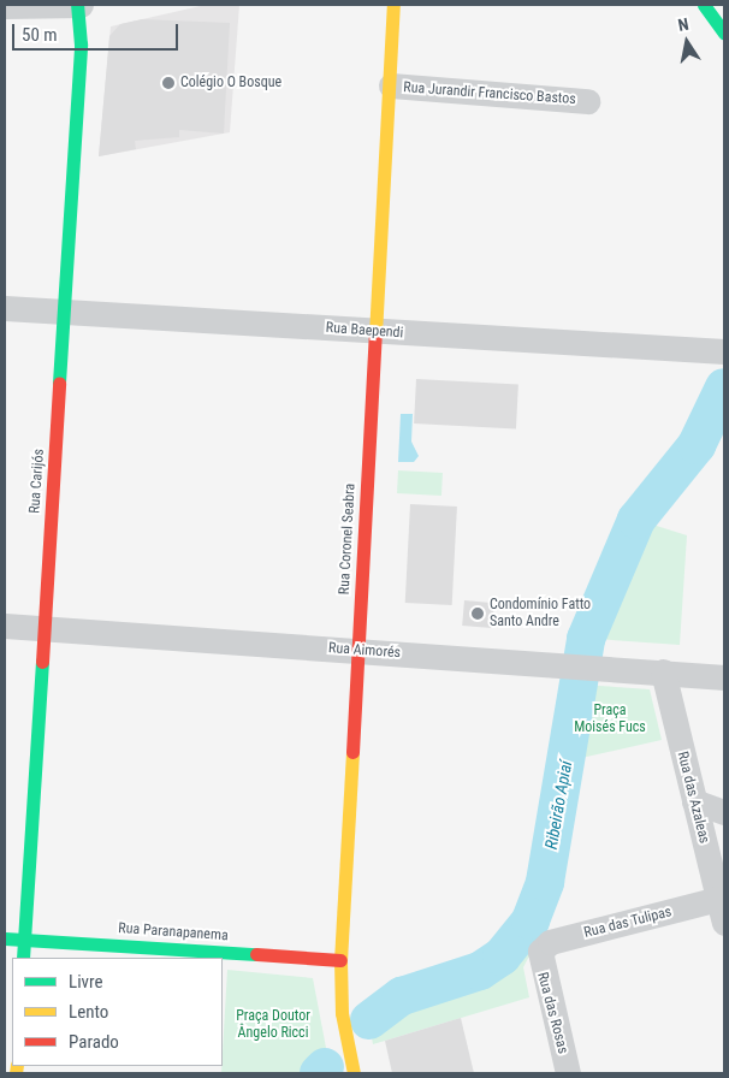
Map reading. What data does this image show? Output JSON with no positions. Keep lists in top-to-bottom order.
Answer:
{
  "streets": {
    "street": [
      "Rua Jurandir Francisco Bastos",
      "Rua Baependi",
      "Rua Carijós",
      "Rua Coronel Seabra",
      "Rua Aimorés",
      "Rua das Azaleas",
      "Rua das Tulipas",
      "Rua Paranapanema",
      "Rua das Rosas"
    ]
  },
  "crossings": [
    ["Rua Jurandir Francisco Bastos", "Rua Coronel Seabra"],
    ["Rua Baependi", "Rua Carijós"],
    ["Rua Baependi", "Rua Coronel Seabra"],
    ["Rua Carijós", "Rua Aimorés"],
    ["Rua Carijós", "Rua Paranapanema"],
    ["Rua Coronel Seabra", "Rua Aimorés"],
    ["Rua Coronel Seabra", "Rua Paranapanema"],
    ["Rua Aimorés", "Rua das Azaleas"],
    ["Rua das Azaleas", "Rua das Tulipas"],
    ["Rua das Tulipas", "Rua das Rosas"]
  ],
  "water": ["Ribeirão Apiaí"],
  "parks": ["Praça Moisés Fucs", "Praça Doutor Ângelo Ricci"],
  "places": ["Colégio O Bosque", "Condomínio Fatto Santo Andre"],
  "legend": ["Livre", "Lento", "Parado"],
  "scale_bar": "50 m",
  "north": "top"
}
